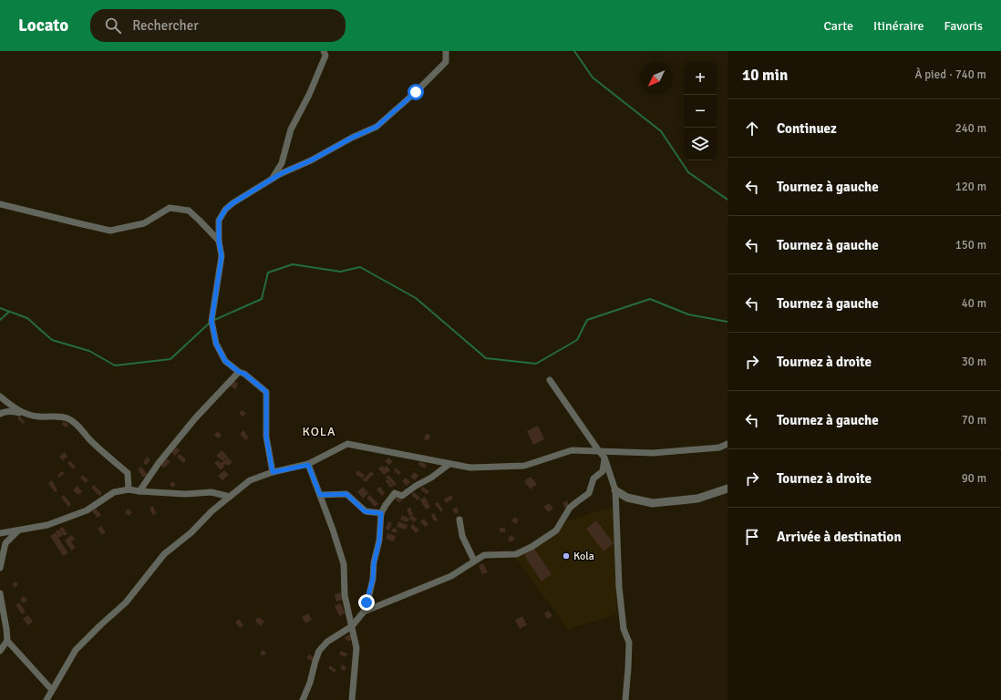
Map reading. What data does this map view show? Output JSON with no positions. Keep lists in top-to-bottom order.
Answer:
{
  "districts": ["KOLA"],
  "places": ["Kola"],
  "north": "bottom left",
  "page": {
    "header": "Locato",
    "search": "Rechercher",
    "nav": ["Carte", "Itinéraire", "Favoris"],
    "heading": ["10 min", "À pied · 740 m"],
    "map_buttons": ["+", "−"],
    "list": [
      ["Continuez", "240 m"],
      ["Tournez à gauche", "120 m"],
      ["Tournez à gauche", "150 m"],
      ["Tournez à gauche", "40 m"],
      ["Tournez à droite", "30 m"],
      ["Tournez à gauche", "70 m"],
      ["Tournez à droite", "90 m"],
      "Arrivée à destination"
    ]
  }
}
